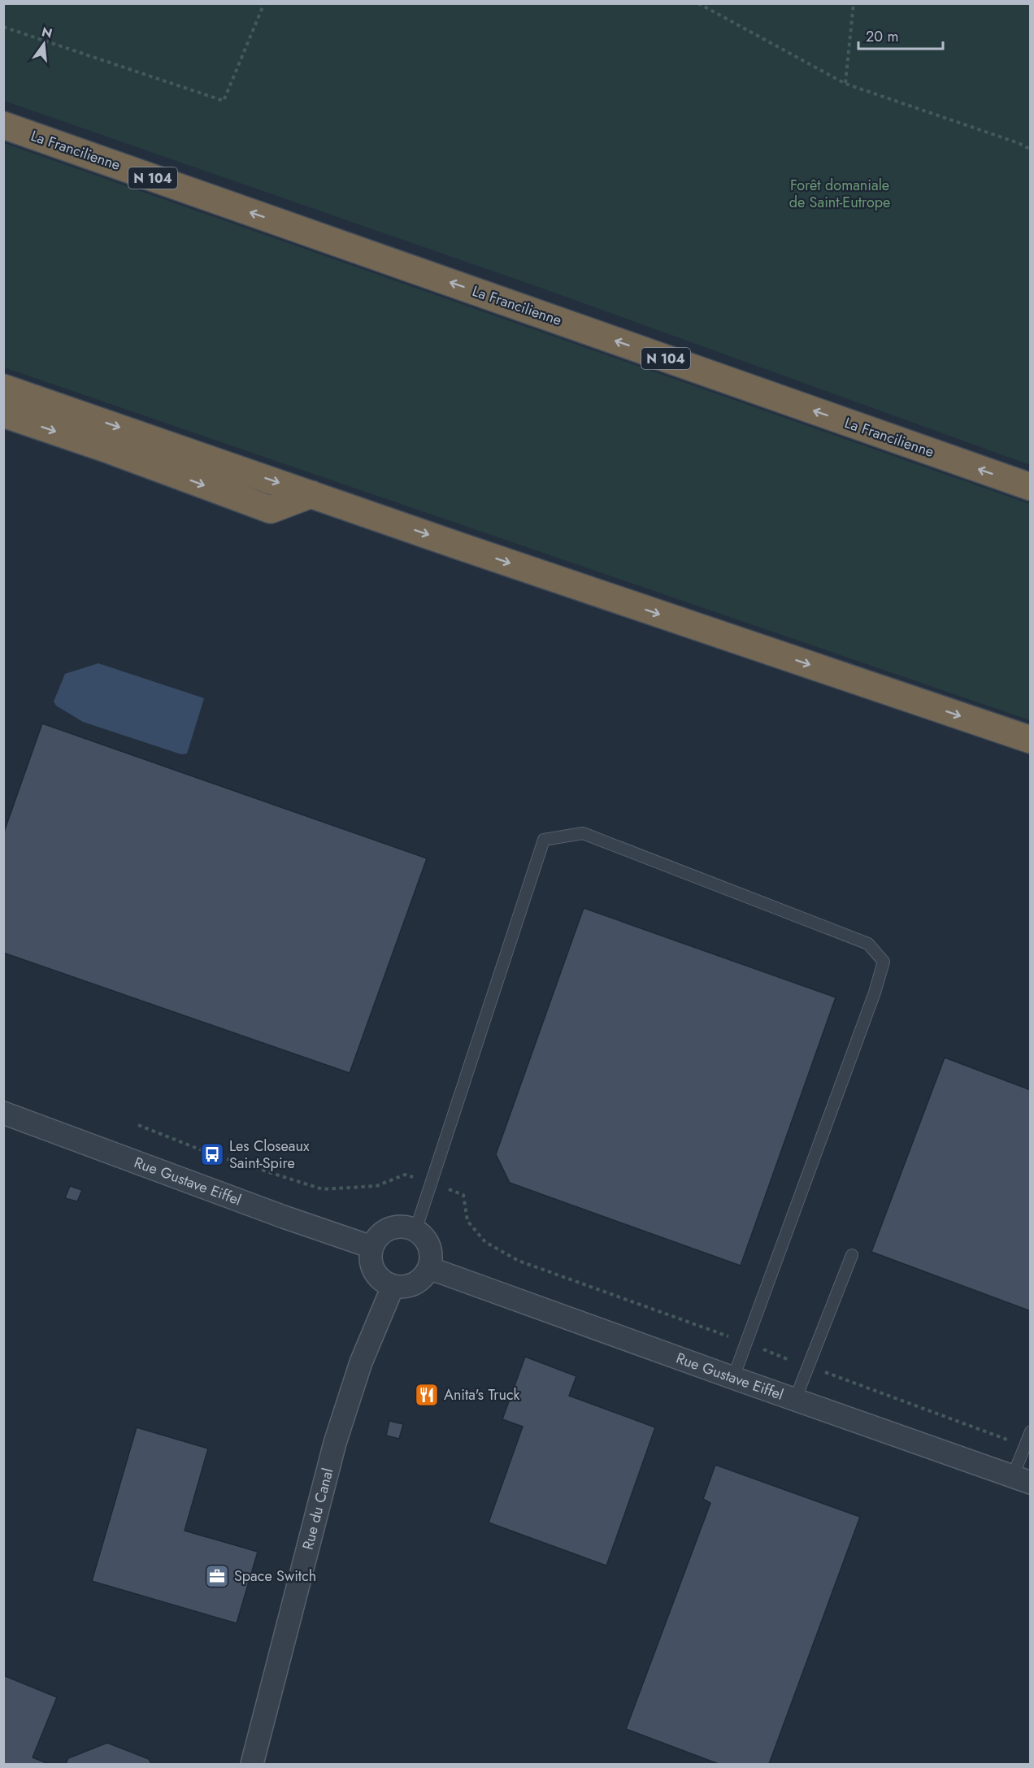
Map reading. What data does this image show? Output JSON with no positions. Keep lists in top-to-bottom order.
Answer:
{
  "streets": {
    "highway": ["La Francilienne", "N 104"],
    "street": ["Rue Gustave Eiffel", "Rue du Canal"]
  },
  "crossings": [
    ["Rue Gustave Eiffel", "Rue du Canal"]
  ],
  "one_way": ["La Francilienne"],
  "parks": ["Forêt domaniale de Saint-Eutrope"],
  "places": {
    "bus stop": ["Les Closeaux Saint-Spire"],
    "restaurant": ["Anita's Truck"],
    "office": ["Space Switch"]
  },
  "scale_bar": "20 m",
  "north": "top"
}
